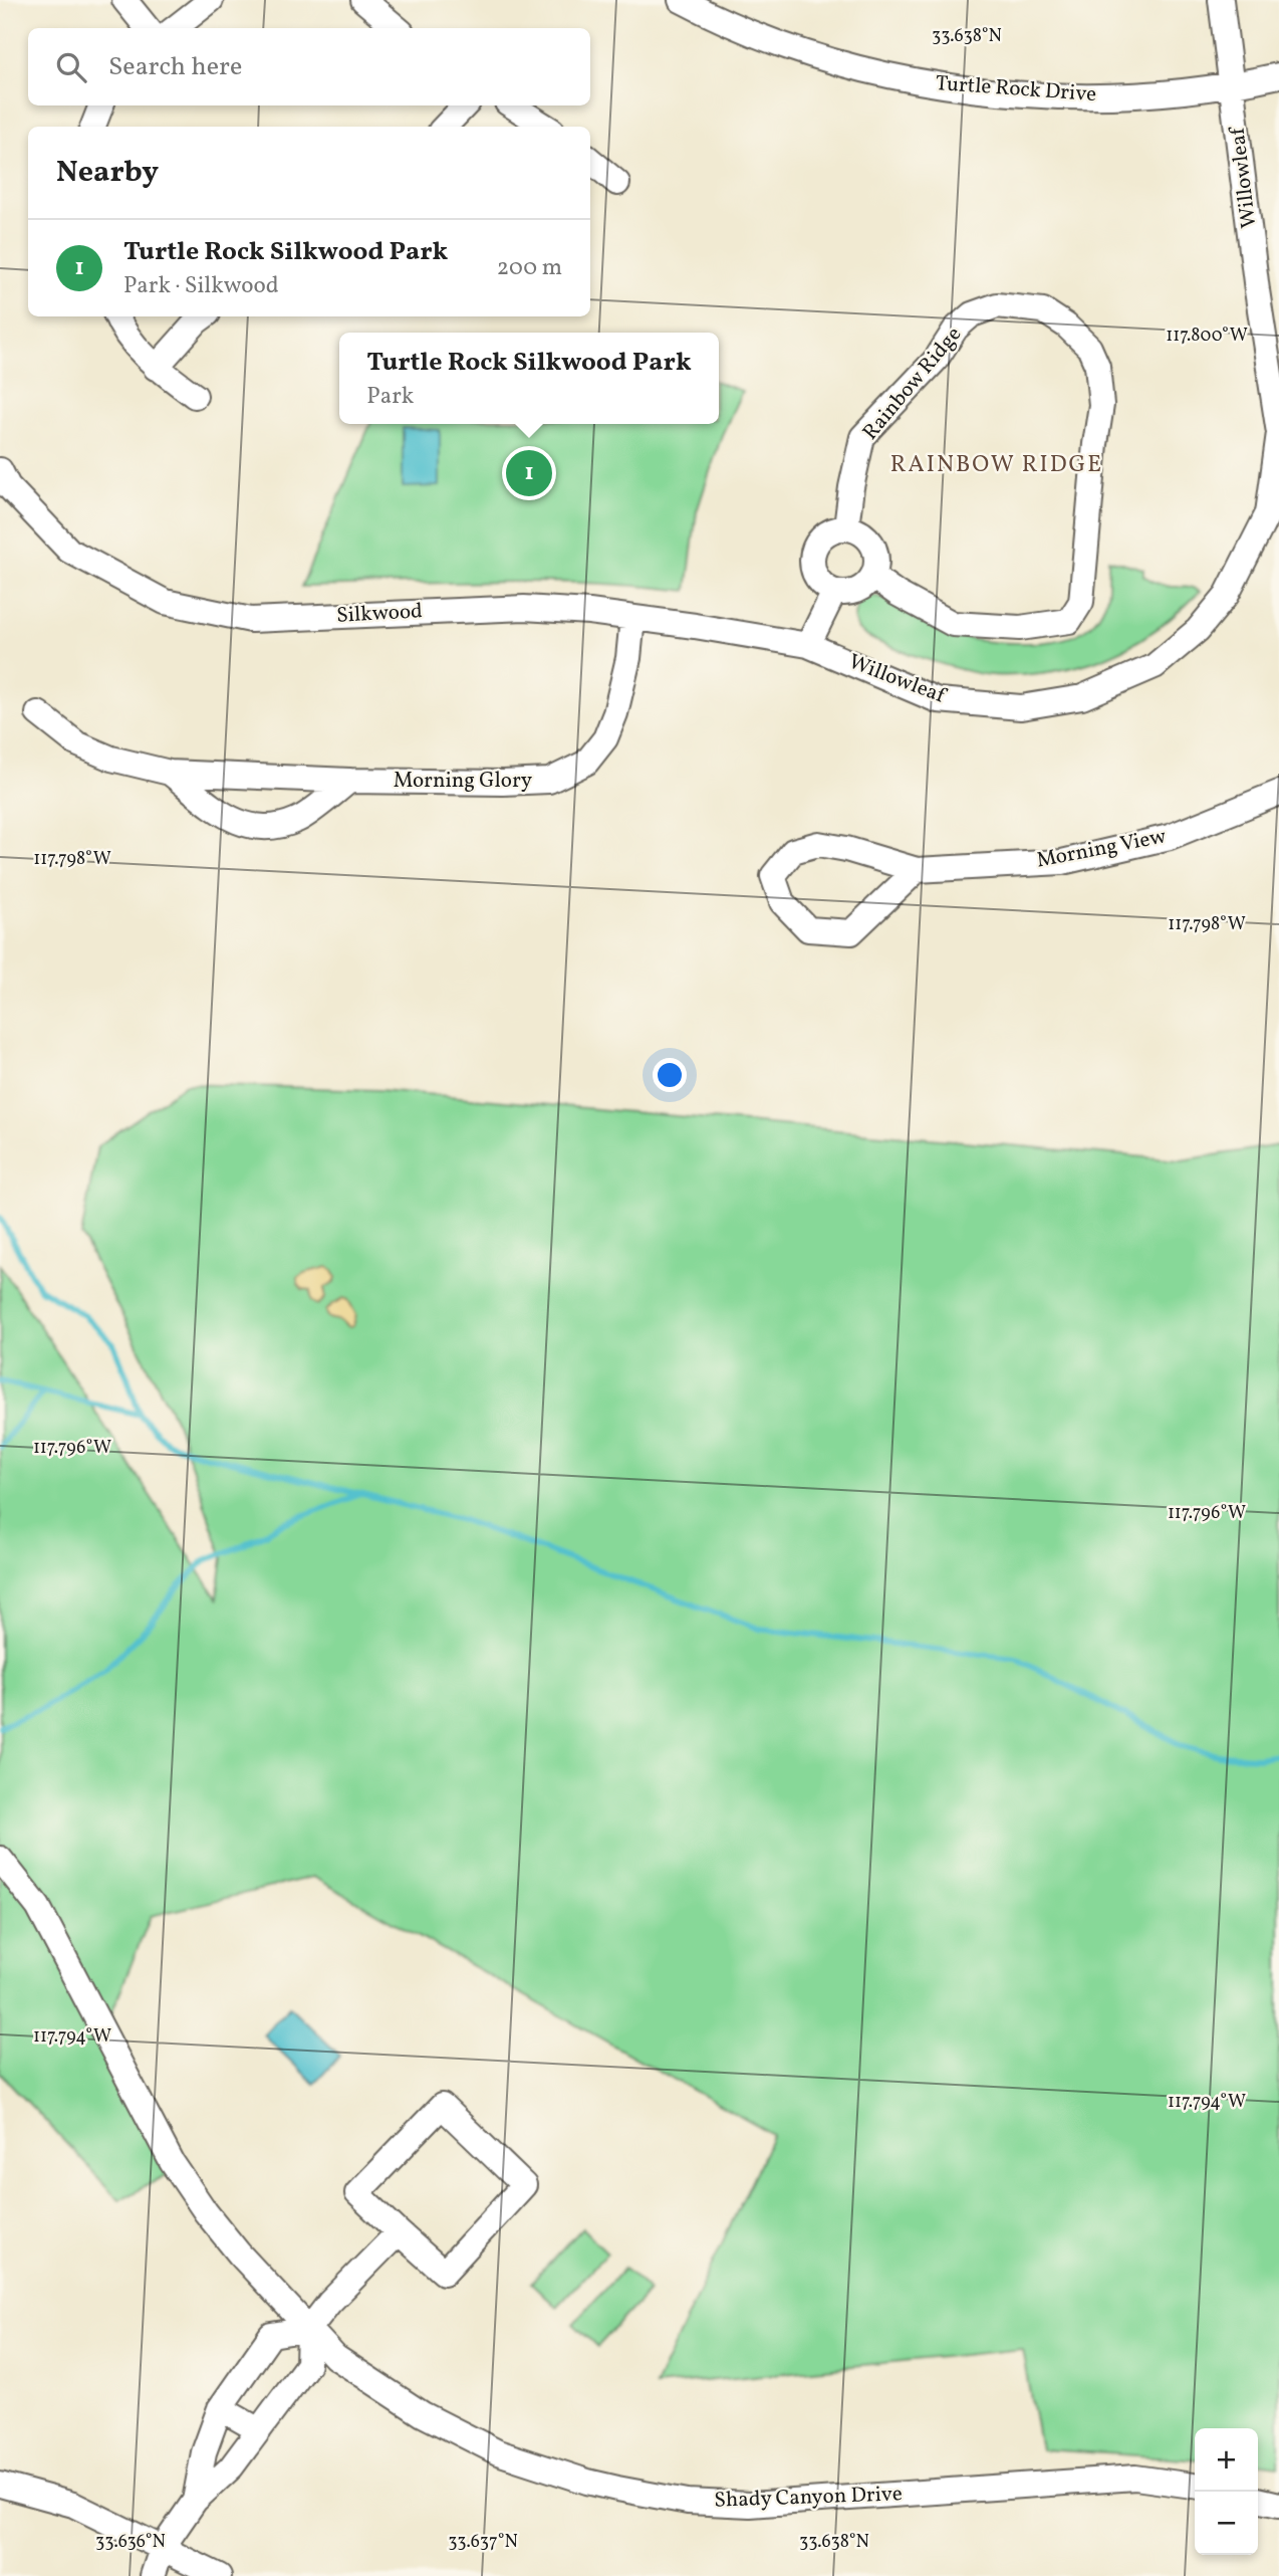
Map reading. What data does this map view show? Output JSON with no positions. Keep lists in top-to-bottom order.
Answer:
{
  "streets": {
    "street": [
      "Turtle Rock Drive",
      "Willowleaf",
      "Rainbow Ridge",
      "Silkwood",
      "Morning Glory",
      "Morning View",
      "Shady Canyon Drive"
    ]
  },
  "crossings": [
    ["Turtle Rock Drive", "Willowleaf"],
    ["Willowleaf", "Silkwood"],
    ["Silkwood", "Morning Glory"]
  ],
  "districts": ["RAINBOW RIDGE"],
  "page": {
    "search": "Search here",
    "heading": "Nearby",
    "list": [
      {
        "mark": "1",
        "name": "Turtle Rock Silkwood Park",
        "note": "Park · Silkwood",
        "value": "200 m"
      }
    ],
    "popup": ["Turtle Rock Silkwood Park", "Park"],
    "pins": "1",
    "map_buttons": ["+", "−"]
  },
  "coordinates": [
    "33.638°N",
    "117.800°W",
    "117.798°W",
    "117.796°W",
    "117.794°W",
    "33.636°N",
    "33.637°N"
  ]
}
